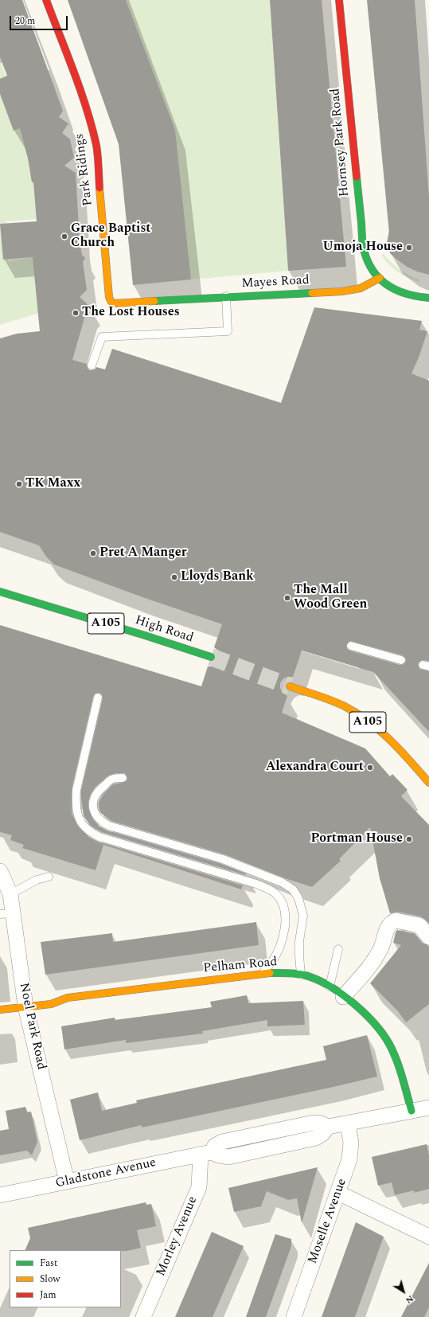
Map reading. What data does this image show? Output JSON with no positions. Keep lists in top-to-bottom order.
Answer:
{
  "streets": {
    "street": [
      "Hornsey Park Road",
      "Park Ridings",
      "Mayes Road",
      "A105",
      "High Road",
      "Pelham Road",
      "Noel Park Road",
      "Gladstone Avenue",
      "Moselle Avenue",
      "Morley Avenue"
    ]
  },
  "crossings": [
    ["Hornsey Park Road", "Mayes Road"],
    ["Park Ridings", "Mayes Road"],
    ["Pelham Road", "Noel Park Road"],
    ["Pelham Road", "Gladstone Avenue"],
    ["Noel Park Road", "Gladstone Avenue"],
    ["Gladstone Avenue", "Moselle Avenue"],
    ["Gladstone Avenue", "Morley Avenue"]
  ],
  "places": [
    "Grace Baptist Church",
    "Umoja House",
    "The Lost Houses",
    "TK Maxx",
    "Pret A Manger",
    "Lloyds Bank",
    "The Mall Wood Green",
    "Alexandra Court",
    "Portman House"
  ],
  "legend": ["Fast", "Slow", "Jam"],
  "scale_bar": "20 m",
  "north": "bottom right"
}
